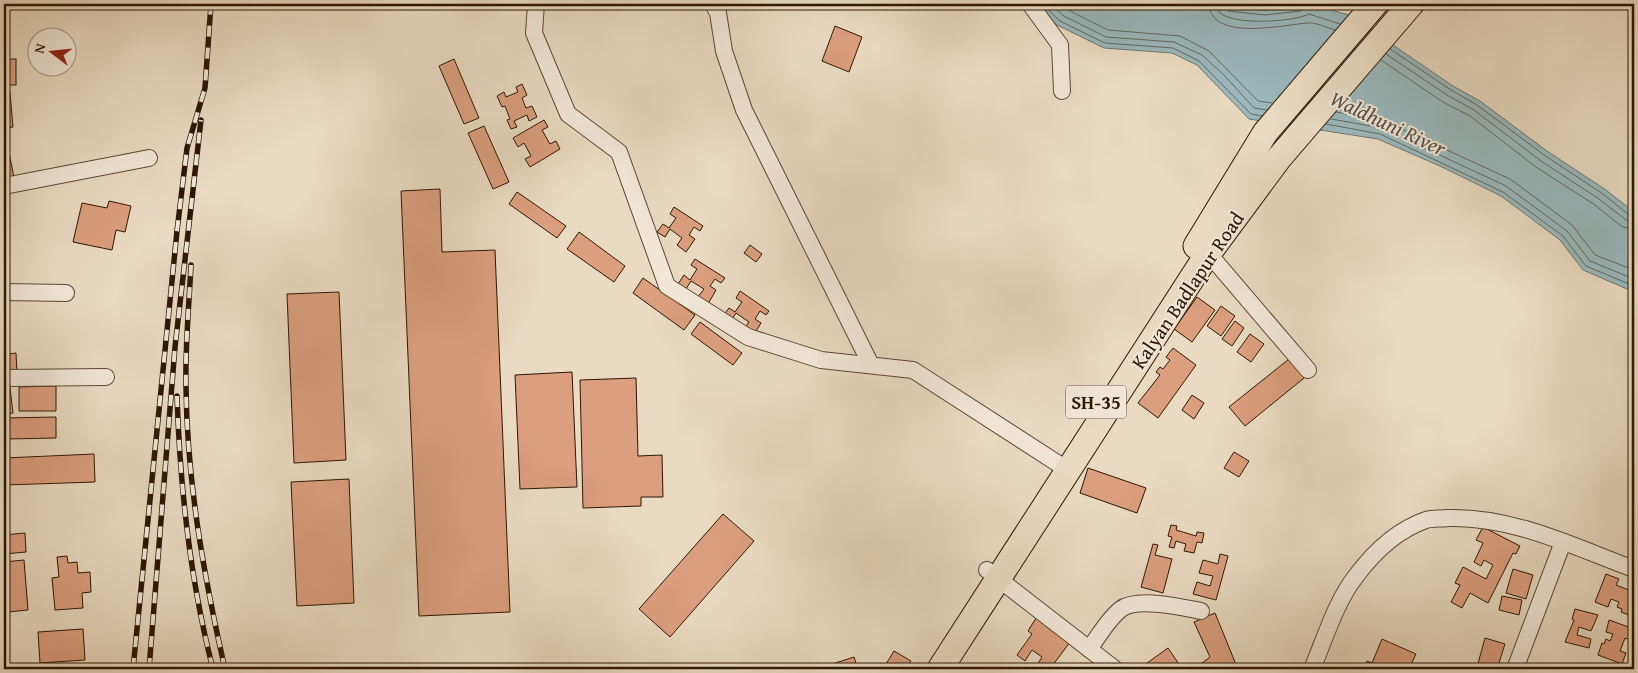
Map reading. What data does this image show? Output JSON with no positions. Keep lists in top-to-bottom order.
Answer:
{
  "streets": {
    "main road": ["Kalyan Badlapur Road", "SH-35"]
  },
  "water": ["Waldhuni River"],
  "north": "left"
}
